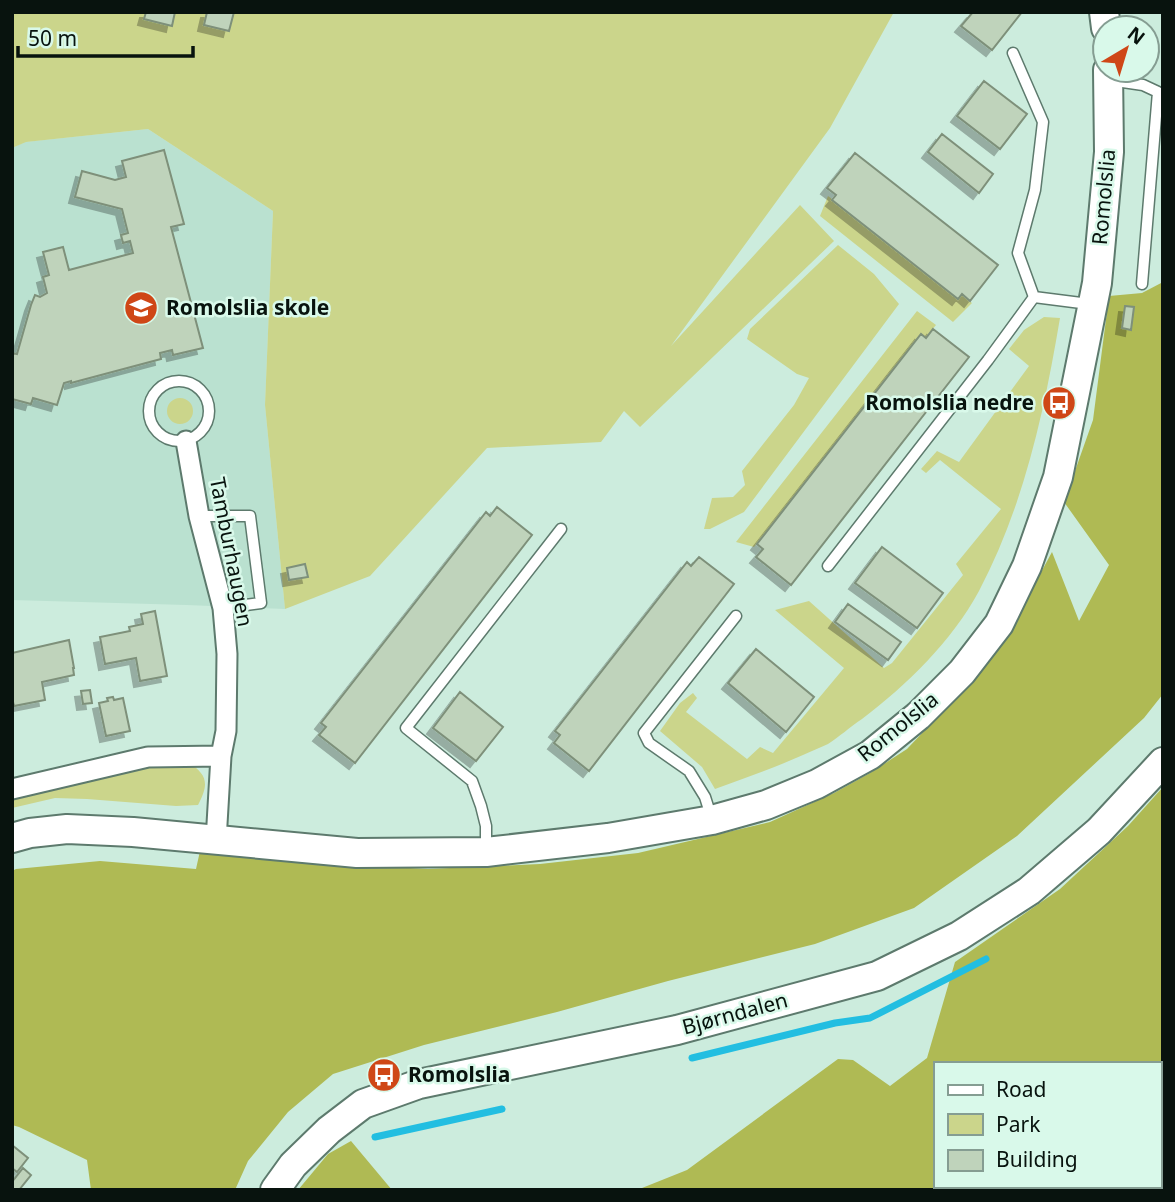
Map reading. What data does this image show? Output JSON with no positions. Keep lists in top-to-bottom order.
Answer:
{
  "streets": {
    "street": ["Romolslia", "Tamburhaugen", "Bjørndalen"]
  },
  "crossings": [
    ["Romolslia", "Tamburhaugen"]
  ],
  "places": {
    "school or university": ["Romolslia skole"],
    "bus stop": ["Romolslia nedre", "Romolslia"]
  },
  "legend": ["Road", "Park", "Building"],
  "scale_bar": "50 m",
  "north": "top right"
}
